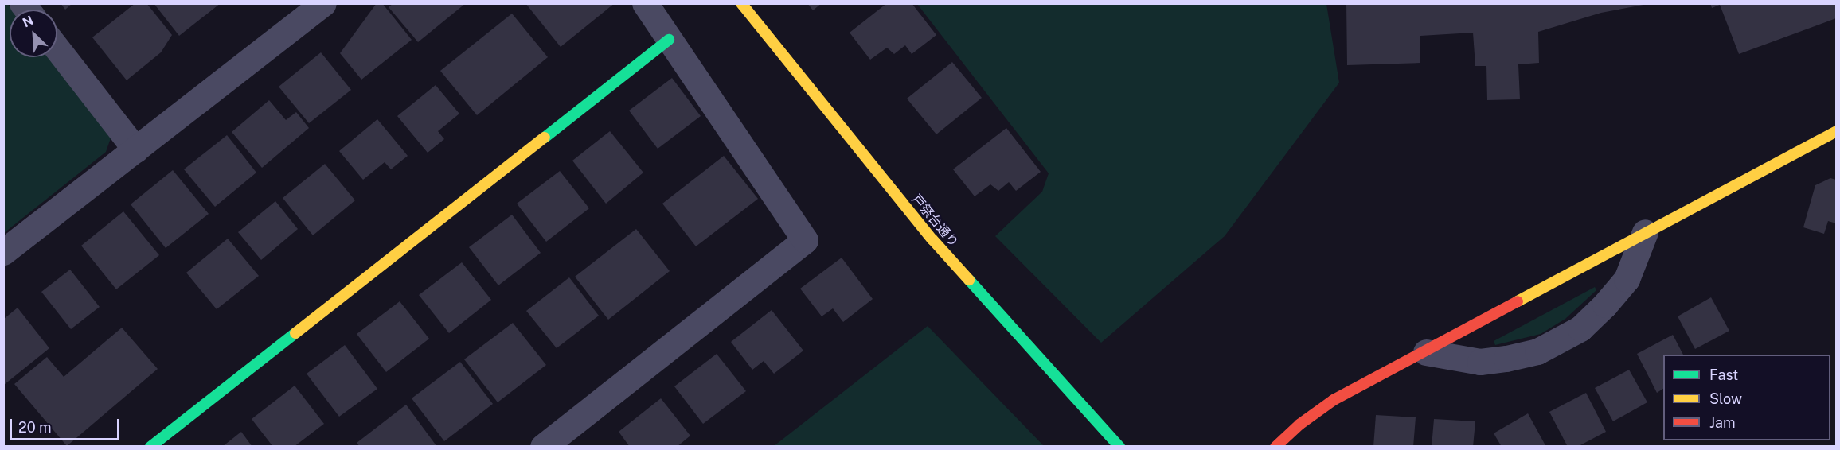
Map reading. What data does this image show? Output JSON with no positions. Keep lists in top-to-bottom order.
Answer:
{
  "streets": {
    "street": ["戸祭台通り"]
  },
  "legend": ["Fast", "Slow", "Jam"],
  "scale_bar": "20 m",
  "north": "top left"
}
